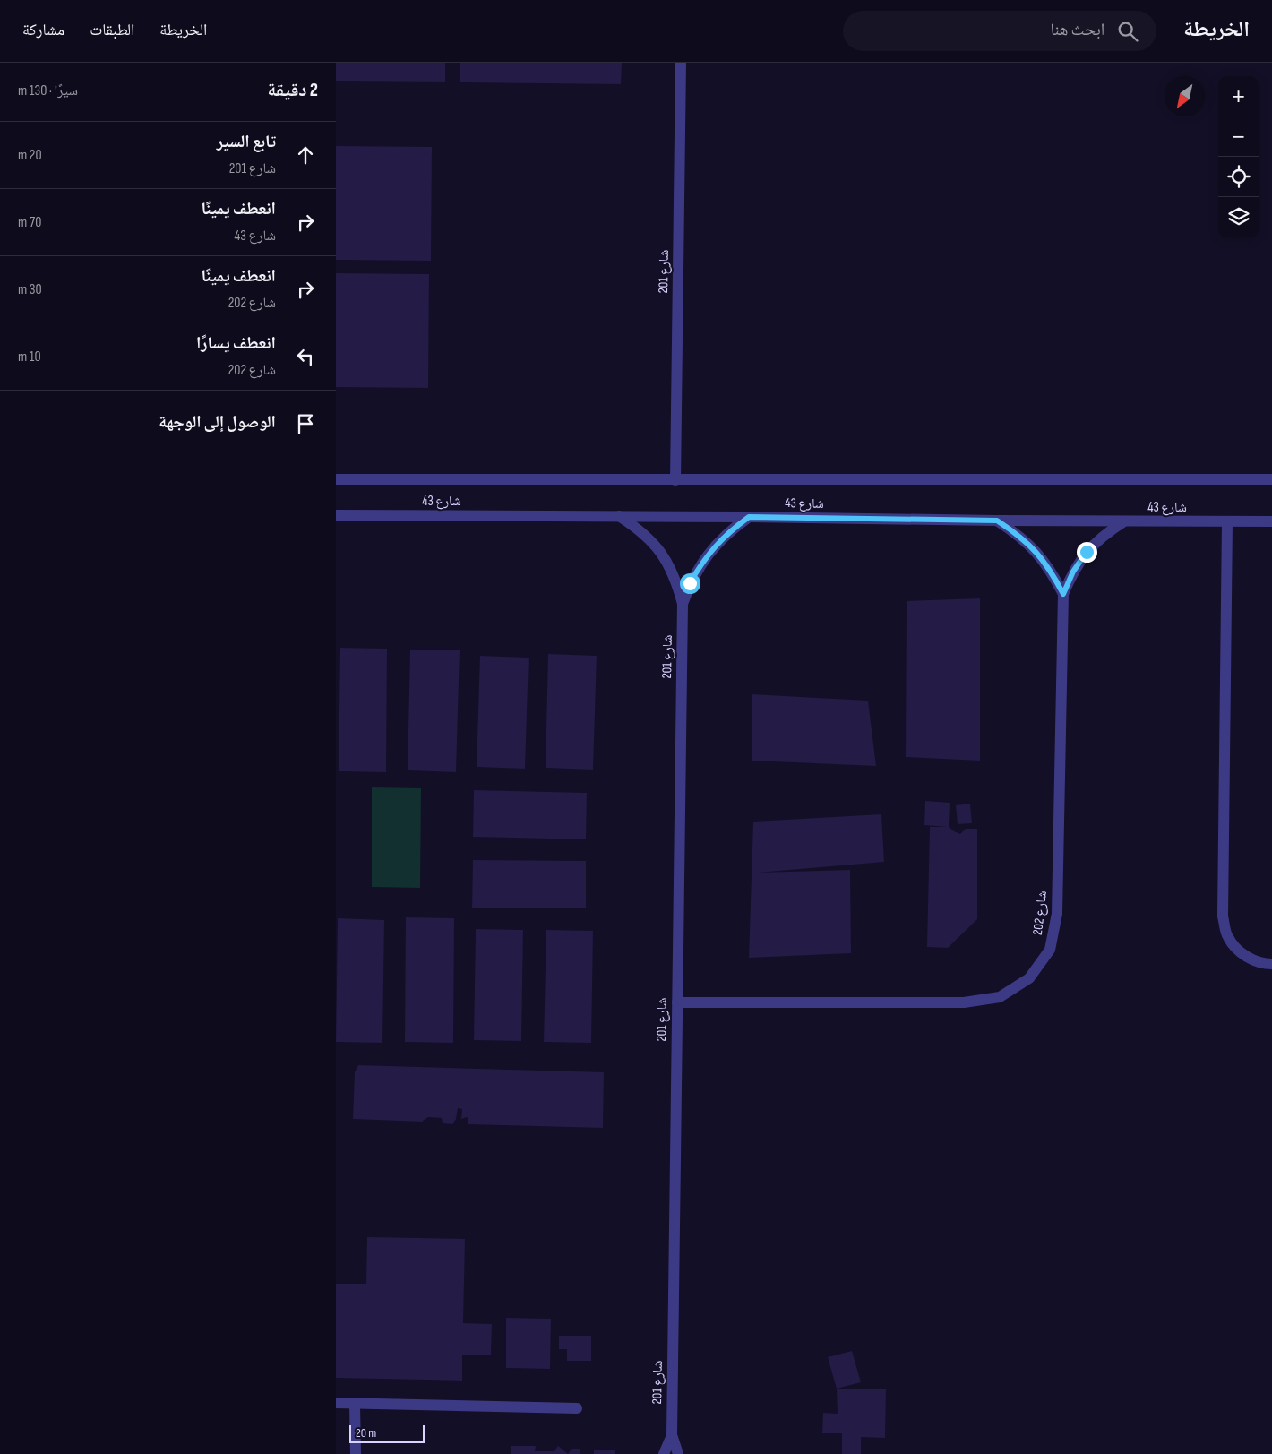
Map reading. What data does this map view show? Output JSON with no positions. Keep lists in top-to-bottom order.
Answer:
{
  "streets": {
    "street": ["شارع 201", "شارع 43", "شارع 202"]
  },
  "crossings": [
    ["شارع 201", "شارع 43"],
    ["شارع 201", "شارع 202"],
    ["شارع 43", "شارع 202"]
  ],
  "scale_bar": "20 m",
  "north": "bottom left",
  "page": {
    "header": "الخريطة",
    "search": "ابحث هنا",
    "nav": ["الخريطة", "الطبقات", "مشاركة"],
    "heading": ["2 دقيقة", "سيرًا · 130 m"],
    "map_buttons": ["+", "−"],
    "list": [
      ["تابع السير", "شارع 201", "20 m"],
      ["انعطف يمينًا", "شارع 43", "70 m"],
      ["انعطف يمينًا", "شارع 202", "30 m"],
      ["انعطف يسارًا", "شارع 202", "10 m"],
      "الوصول إلى الوجهة"
    ],
    "scale": "20 m"
  }
}
